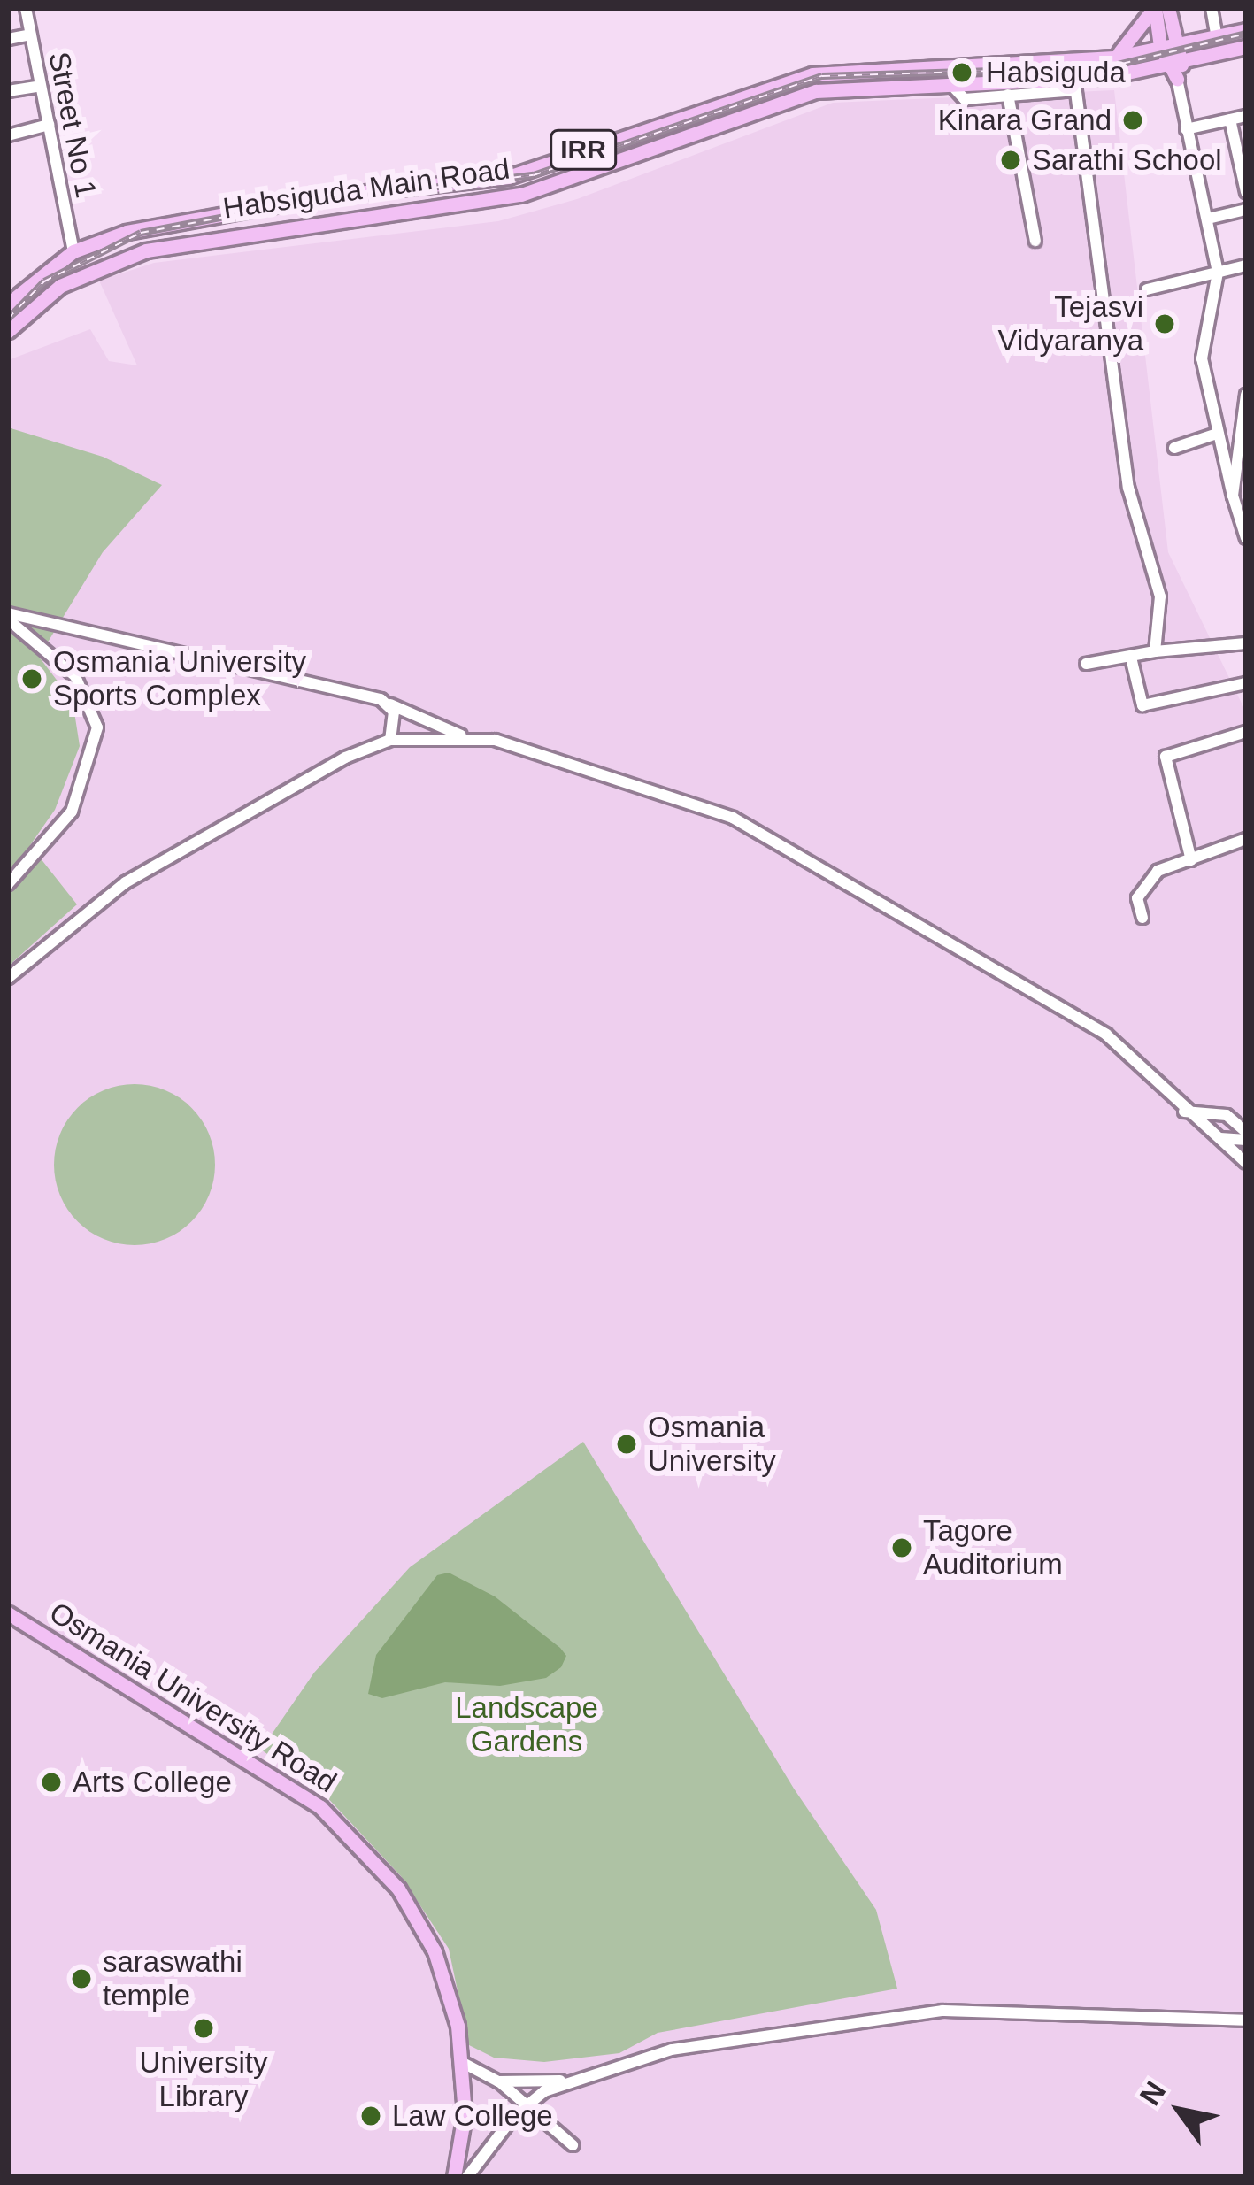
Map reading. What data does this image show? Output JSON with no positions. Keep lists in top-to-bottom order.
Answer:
{
  "streets": {
    "main road": ["IRR", "Habsiguda Main Road", "Osmania University Road"],
    "street": ["Street No 1"]
  },
  "crossings": [
    ["Street No 1", "Habsiguda Main Road"]
  ],
  "parks": ["Landscape Gardens"],
  "places": [
    "Habsiguda",
    "Kinara Grand",
    "Sarathi School",
    "Tejasvi Vidyaranya",
    "Osmania University Sports Complex",
    "Osmania University",
    "Tagore Auditorium",
    "Arts College",
    "saraswathi temple",
    "University Library",
    "Law College"
  ],
  "north": "top left"
}
